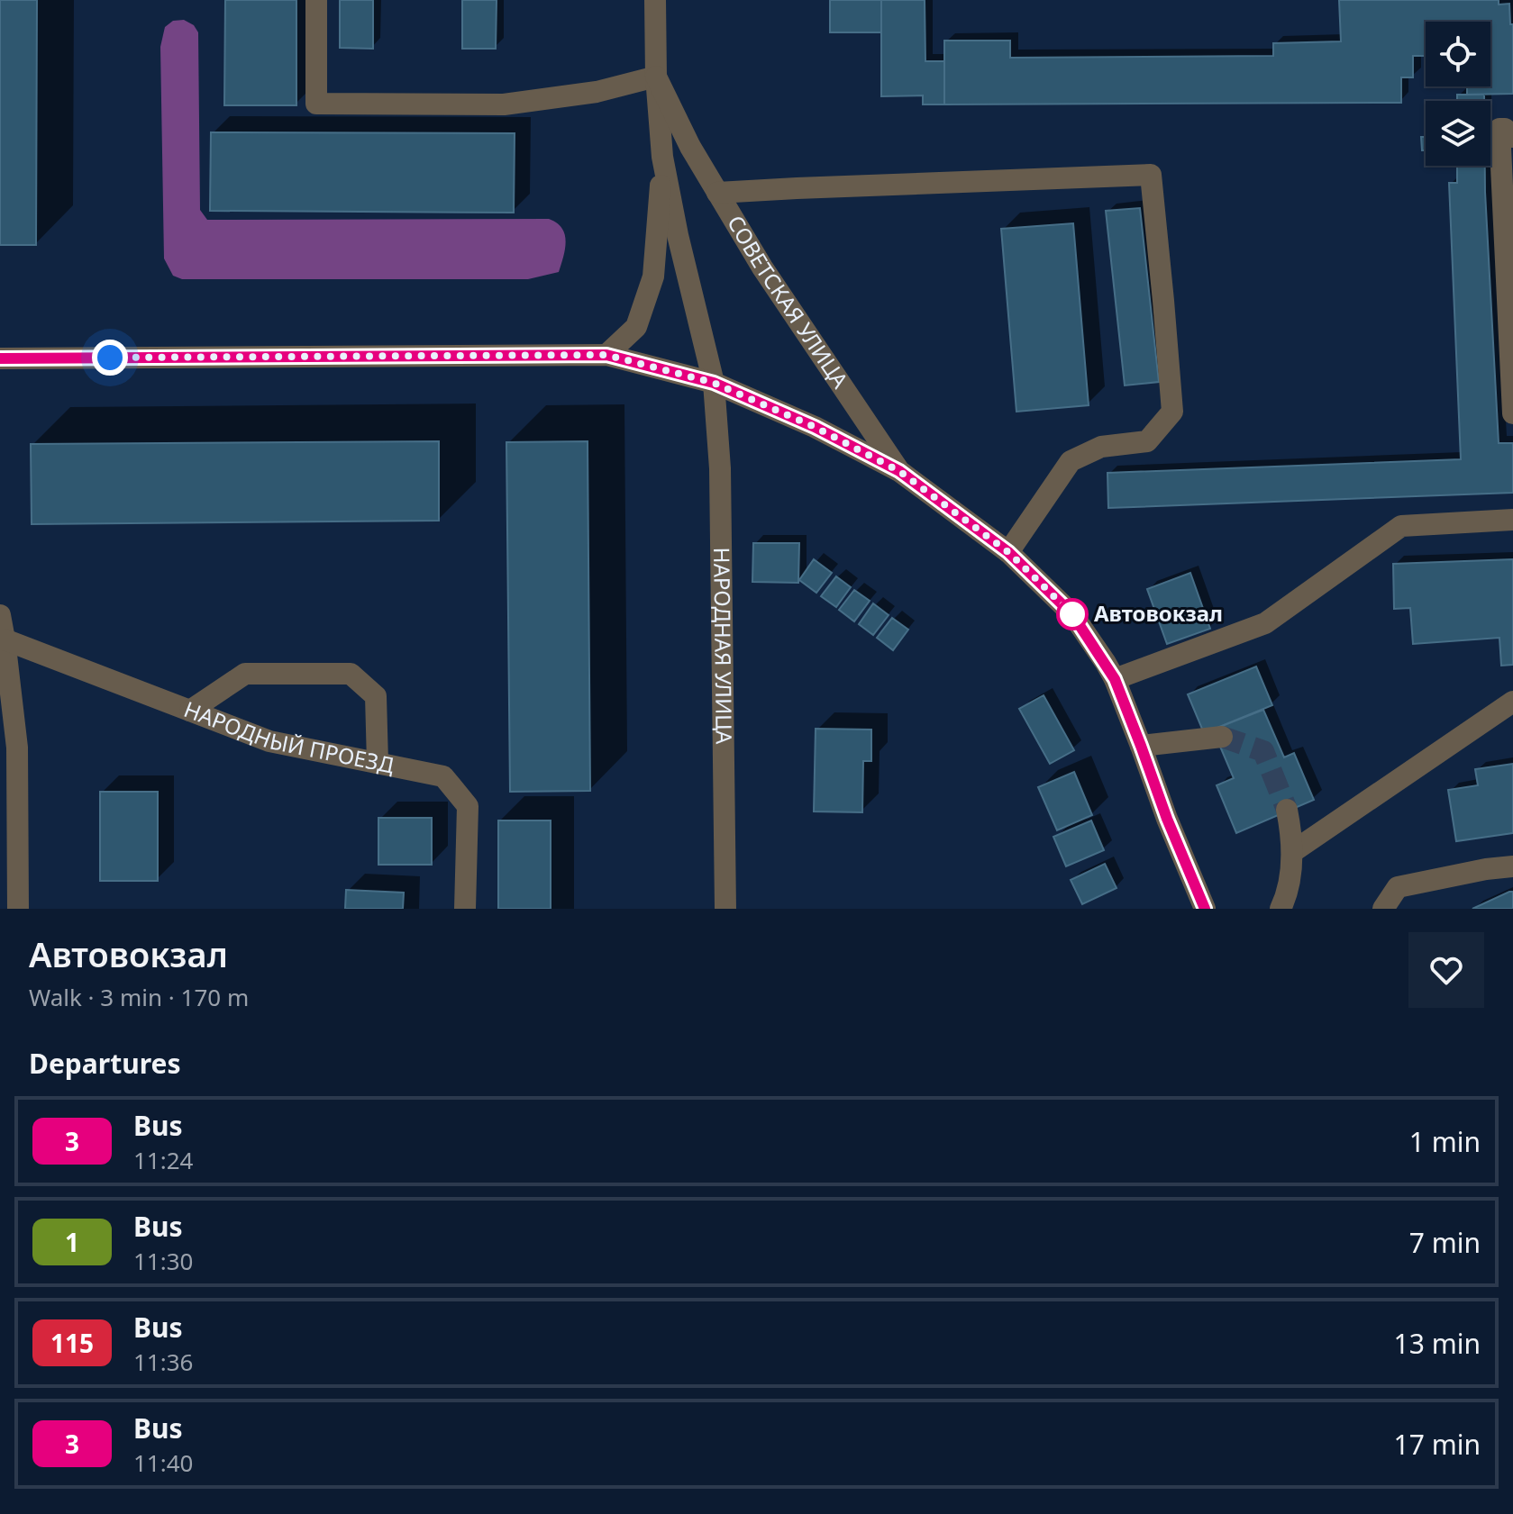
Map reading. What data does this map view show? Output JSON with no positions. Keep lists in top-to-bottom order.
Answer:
{
  "streets": {
    "street": ["СОВЕТСКАЯ УЛИЦА", "НАРОДНАЯ УЛИЦА", "НАРОДНЫЙ ПРОЕЗД"]
  },
  "places": ["Автовокзал"],
  "lines": ["bus line 3"],
  "page": {
    "heading": [
      ["Автовокзал", "Walk · 3 min · 170 m"],
      "Departures"
    ],
    "list": [
      {
        "mark": "3",
        "name": "Bus",
        "note": "11:24",
        "value": "1 min"
      },
      {
        "mark": "1",
        "name": "Bus",
        "note": "11:30",
        "value": "7 min"
      },
      {
        "mark": "115",
        "name": "Bus",
        "note": "11:36",
        "value": "13 min"
      },
      {
        "mark": "3",
        "name": "Bus",
        "note": "11:40",
        "value": "17 min"
      }
    ]
  }
}
